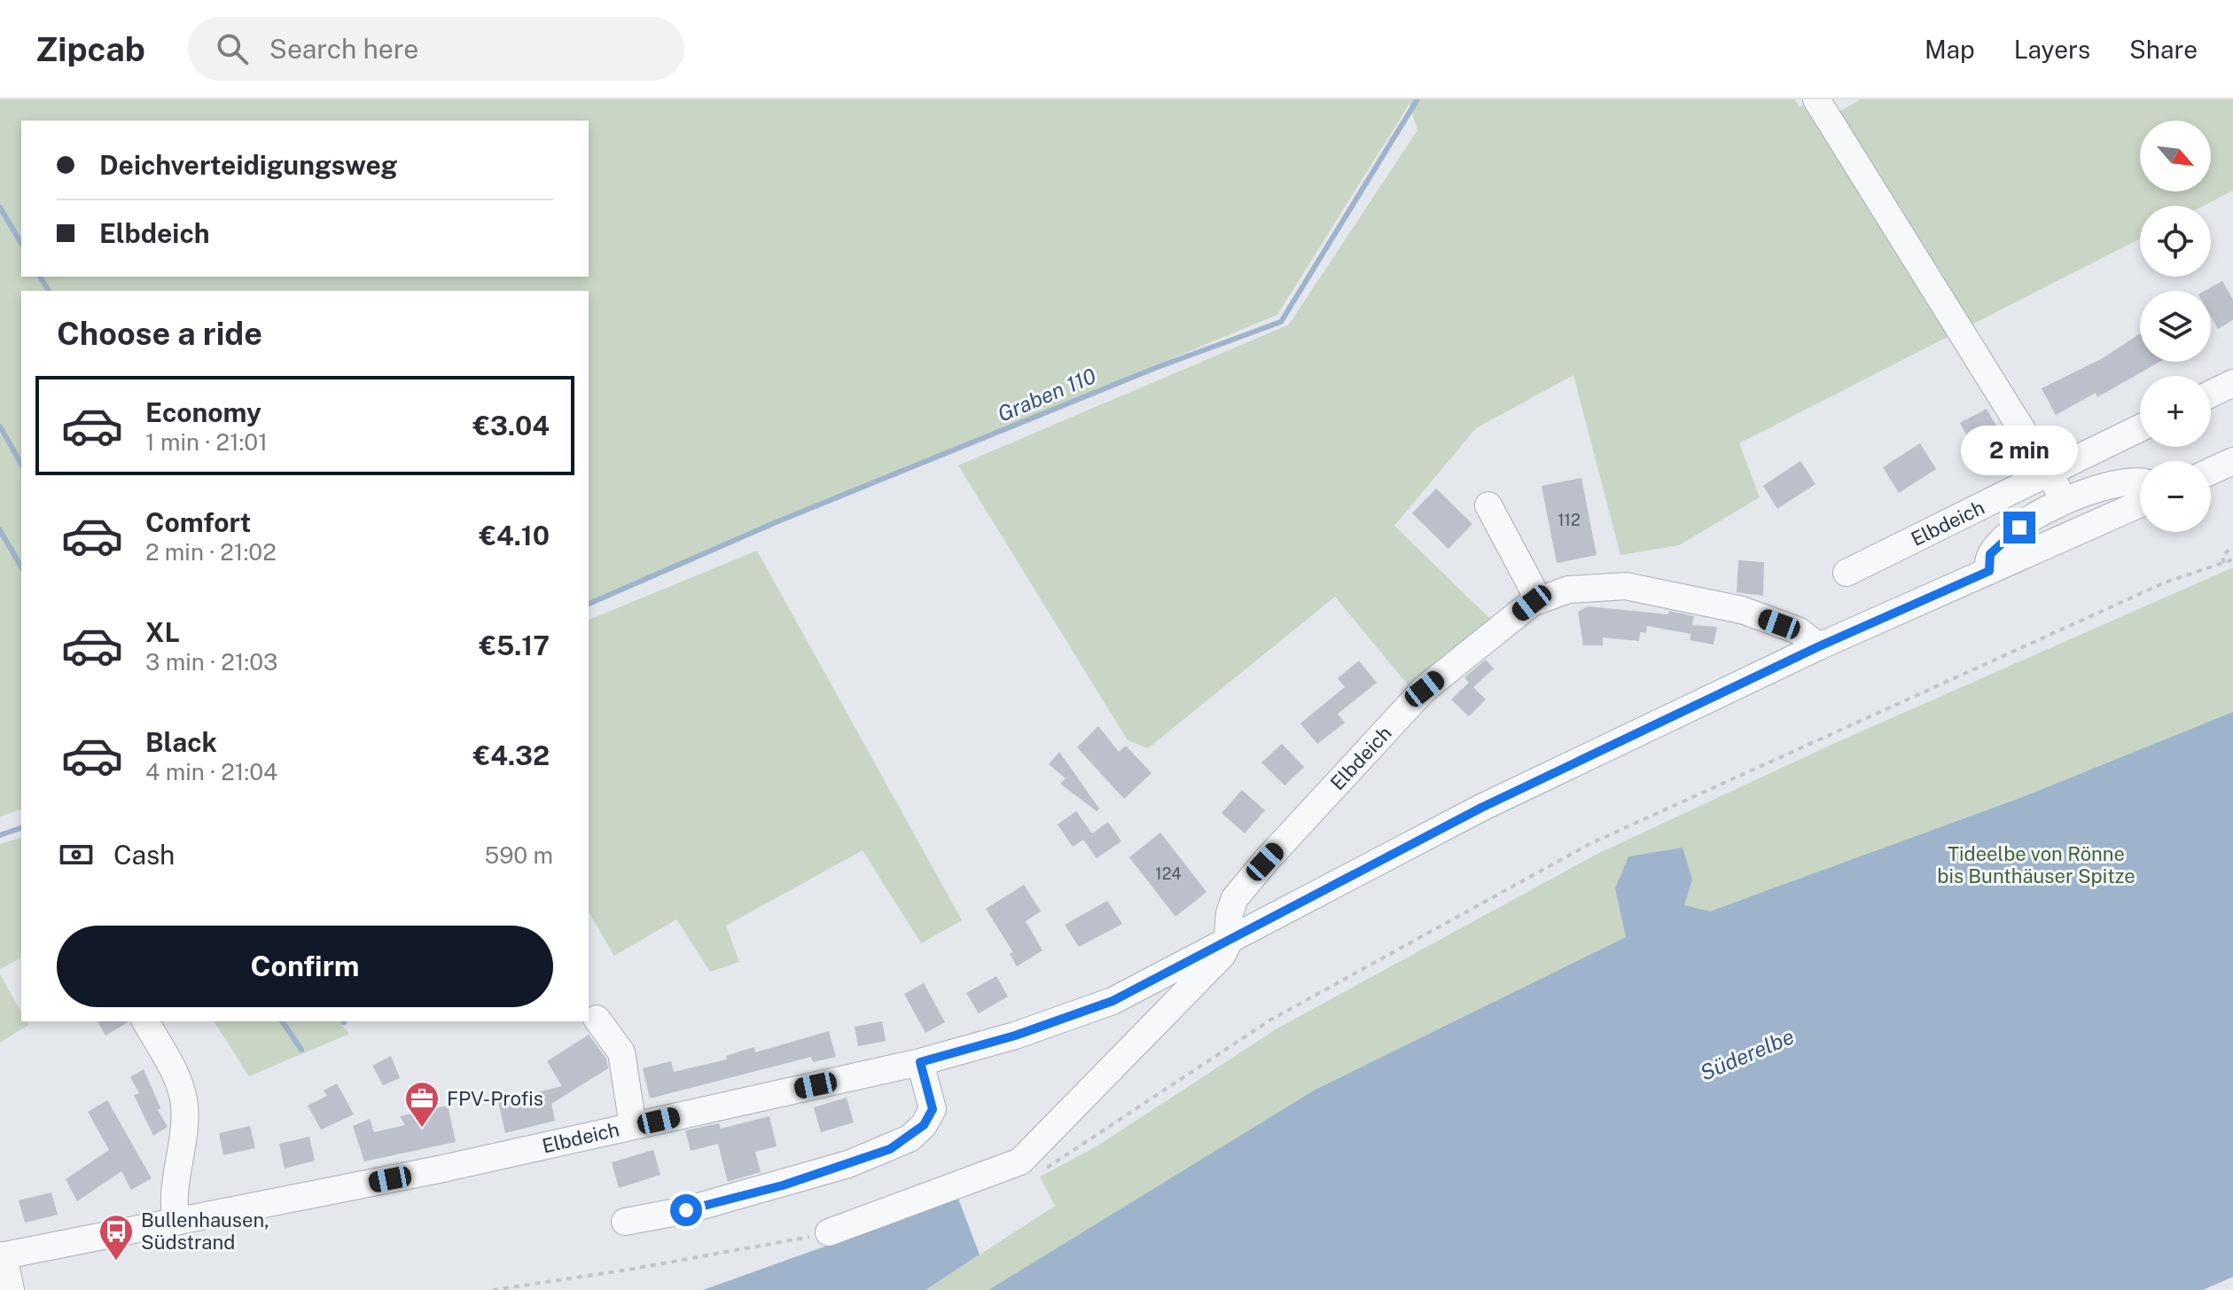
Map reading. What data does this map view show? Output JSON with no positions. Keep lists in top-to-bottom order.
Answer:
{
  "streets": {
    "street": ["Elbdeich"]
  },
  "water": ["Graben 110", "Süderelbe"],
  "parks": ["Tideelbe von Rönne bis Bunthäuser Spitze"],
  "places": {
    "office": ["FPV-Profis"],
    "bus stop": ["Bullenhausen, Südstrand"]
  },
  "house_numbers": ["112", "124"],
  "north": "bottom right",
  "page": {
    "header": "Zipcab",
    "search": "Search here",
    "nav": ["Map", "Layers", "Share"],
    "map_buttons": ["+", "−"],
    "banner": ["Deichverteidigungsweg", "Elbdeich"],
    "heading": "Choose a ride",
    "list": [
      {
        "name": "Economy",
        "note": "1 min · 21:01",
        "value": "€3.04"
      },
      {
        "name": "Comfort",
        "note": "2 min · 21:02",
        "value": "€4.10"
      },
      {
        "name": "XL",
        "note": "3 min · 21:03",
        "value": "€5.17"
      },
      {
        "name": "Black",
        "note": "4 min · 21:04",
        "value": "€4.32"
      }
    ],
    "bubble": "2 min",
    "pay": ["Cash", "590 m"],
    "buttons": "Confirm"
  }
}
